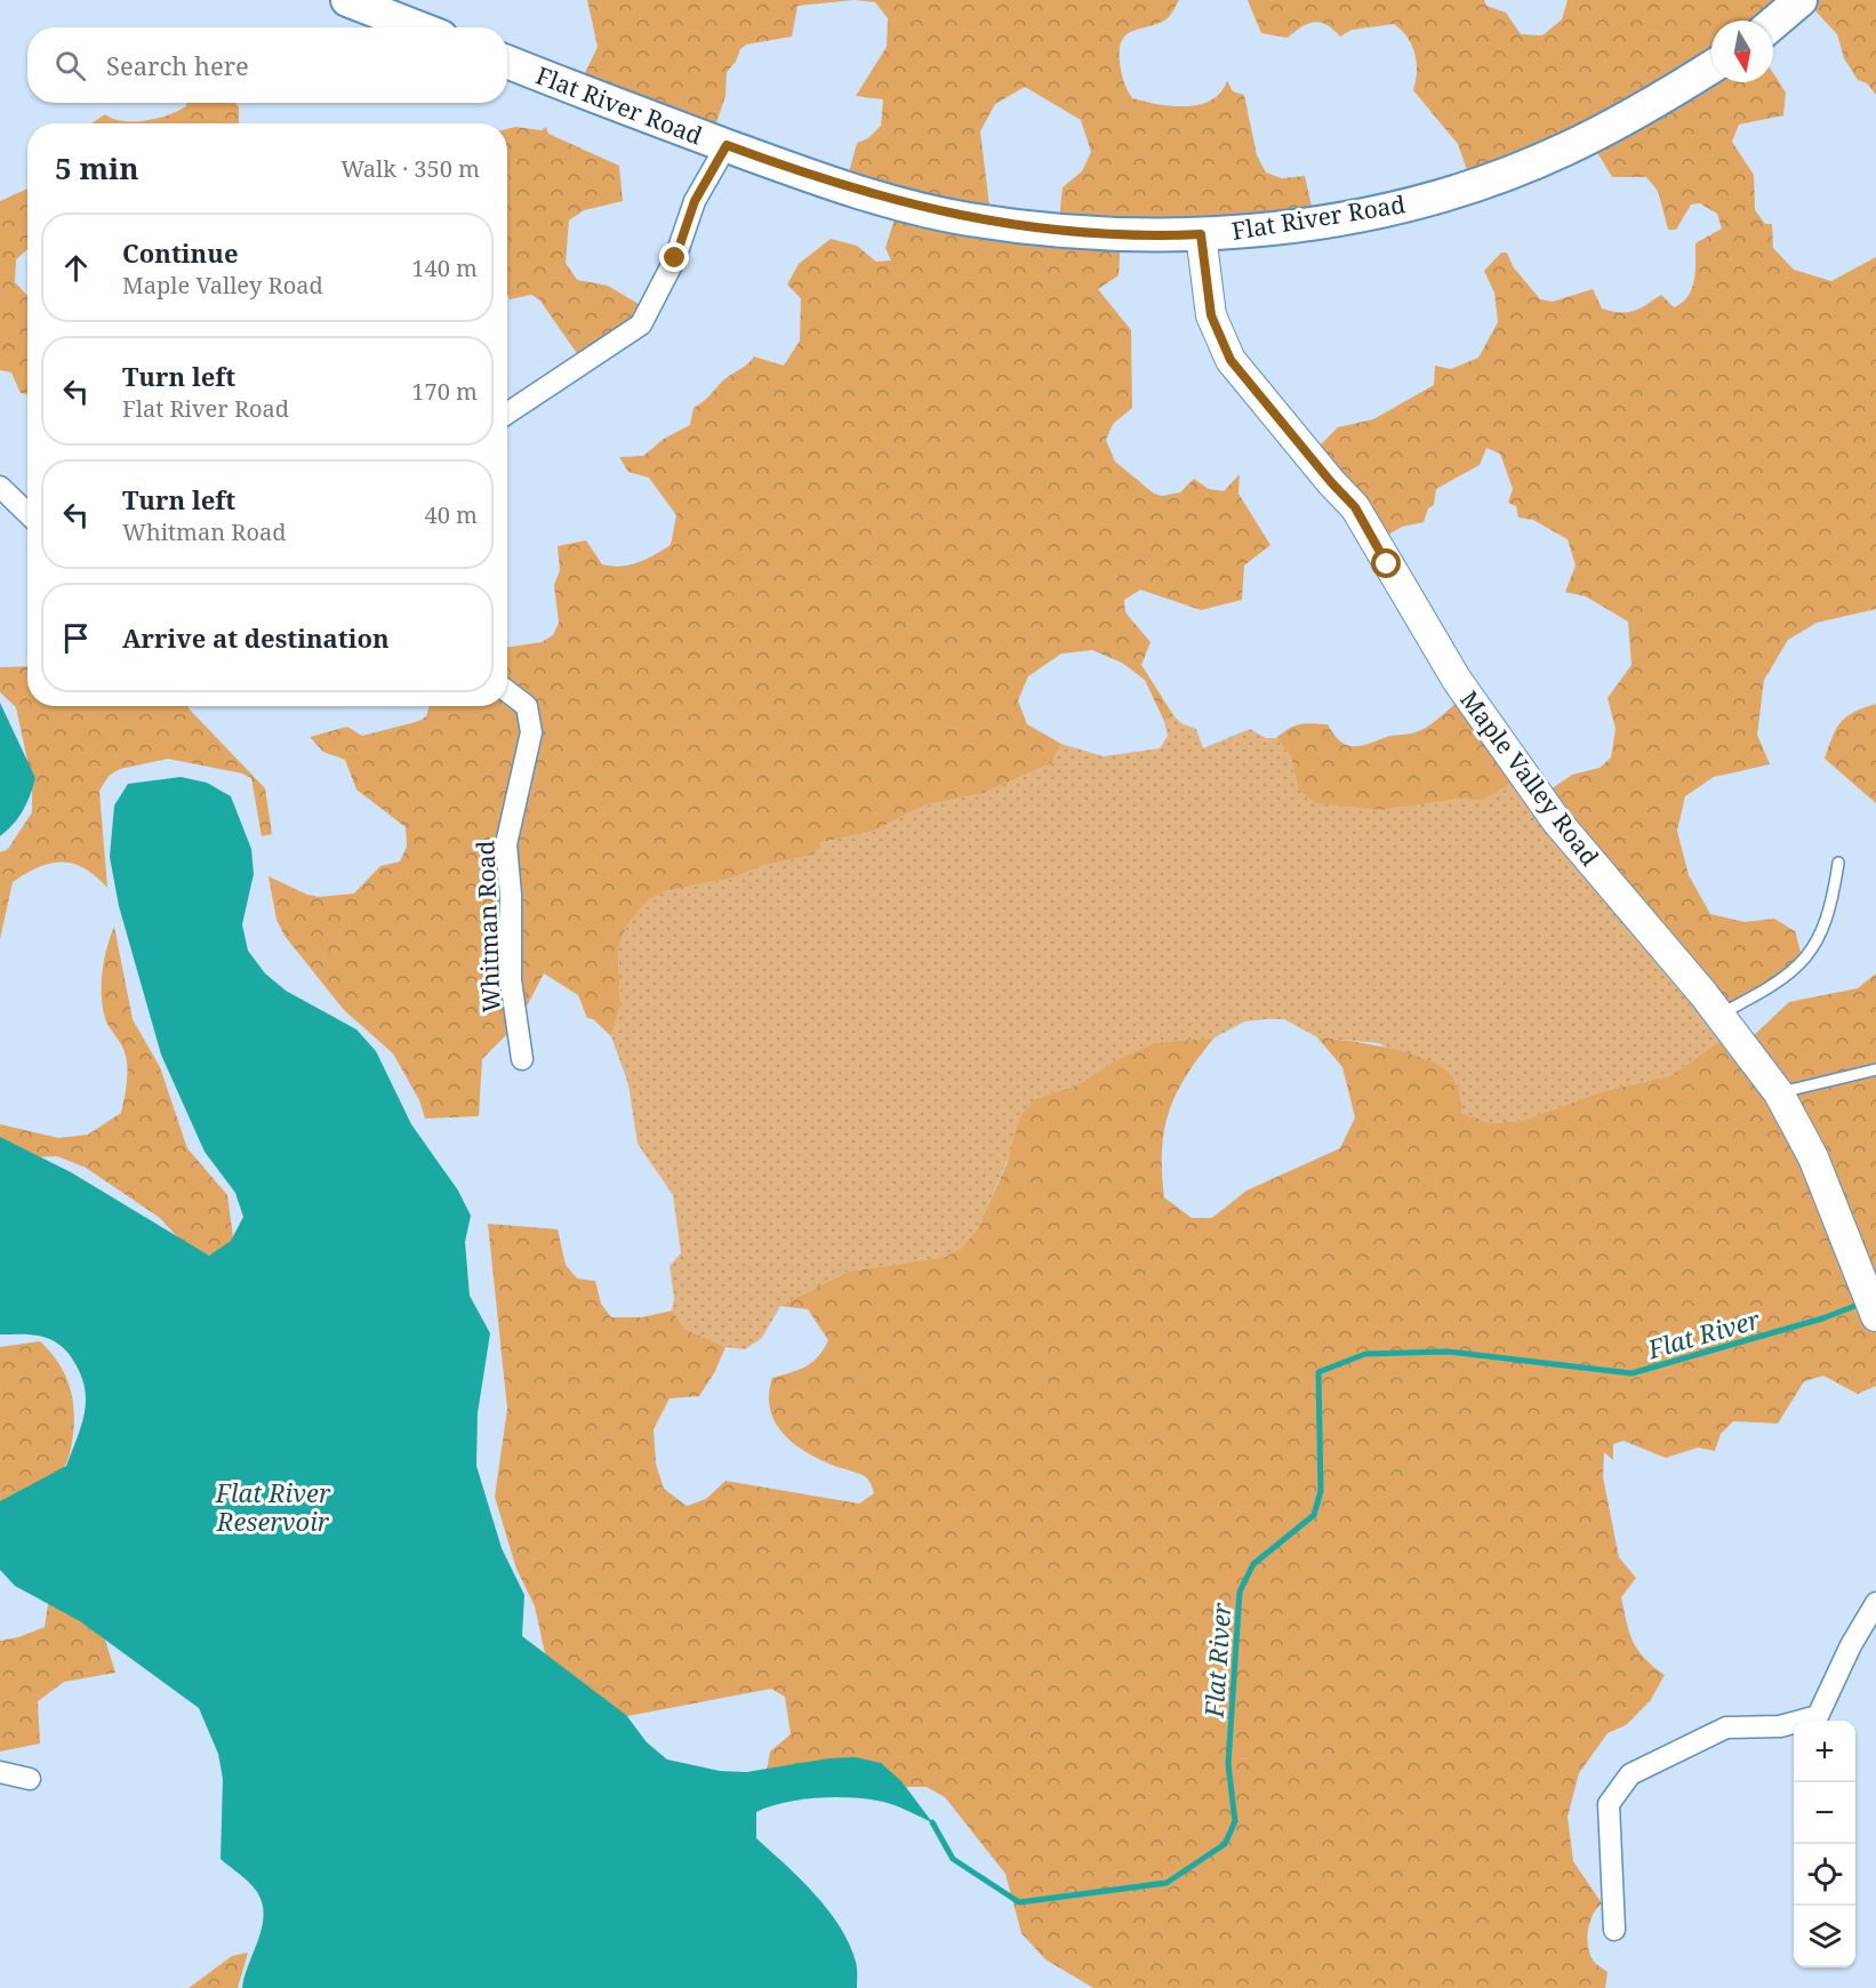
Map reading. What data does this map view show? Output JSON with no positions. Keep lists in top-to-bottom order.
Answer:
{
  "streets": {
    "main road": ["Flat River Road"],
    "street": ["Maple Valley Road", "Whitman Road"]
  },
  "crossings": [
    ["Flat River Road", "Maple Valley Road"]
  ],
  "water": ["Flat River", "Flat River Reservoir"],
  "north": "bottom",
  "page": {
    "search": "Search here",
    "heading": ["5 min", "Walk · 350 m"],
    "list": [
      ["Continue", "Maple Valley Road", "140 m"],
      ["Turn left", "Flat River Road", "170 m"],
      ["Turn left", "Whitman Road", "40 m"],
      "Arrive at destination"
    ],
    "map_buttons": ["+", "−"]
  }
}
